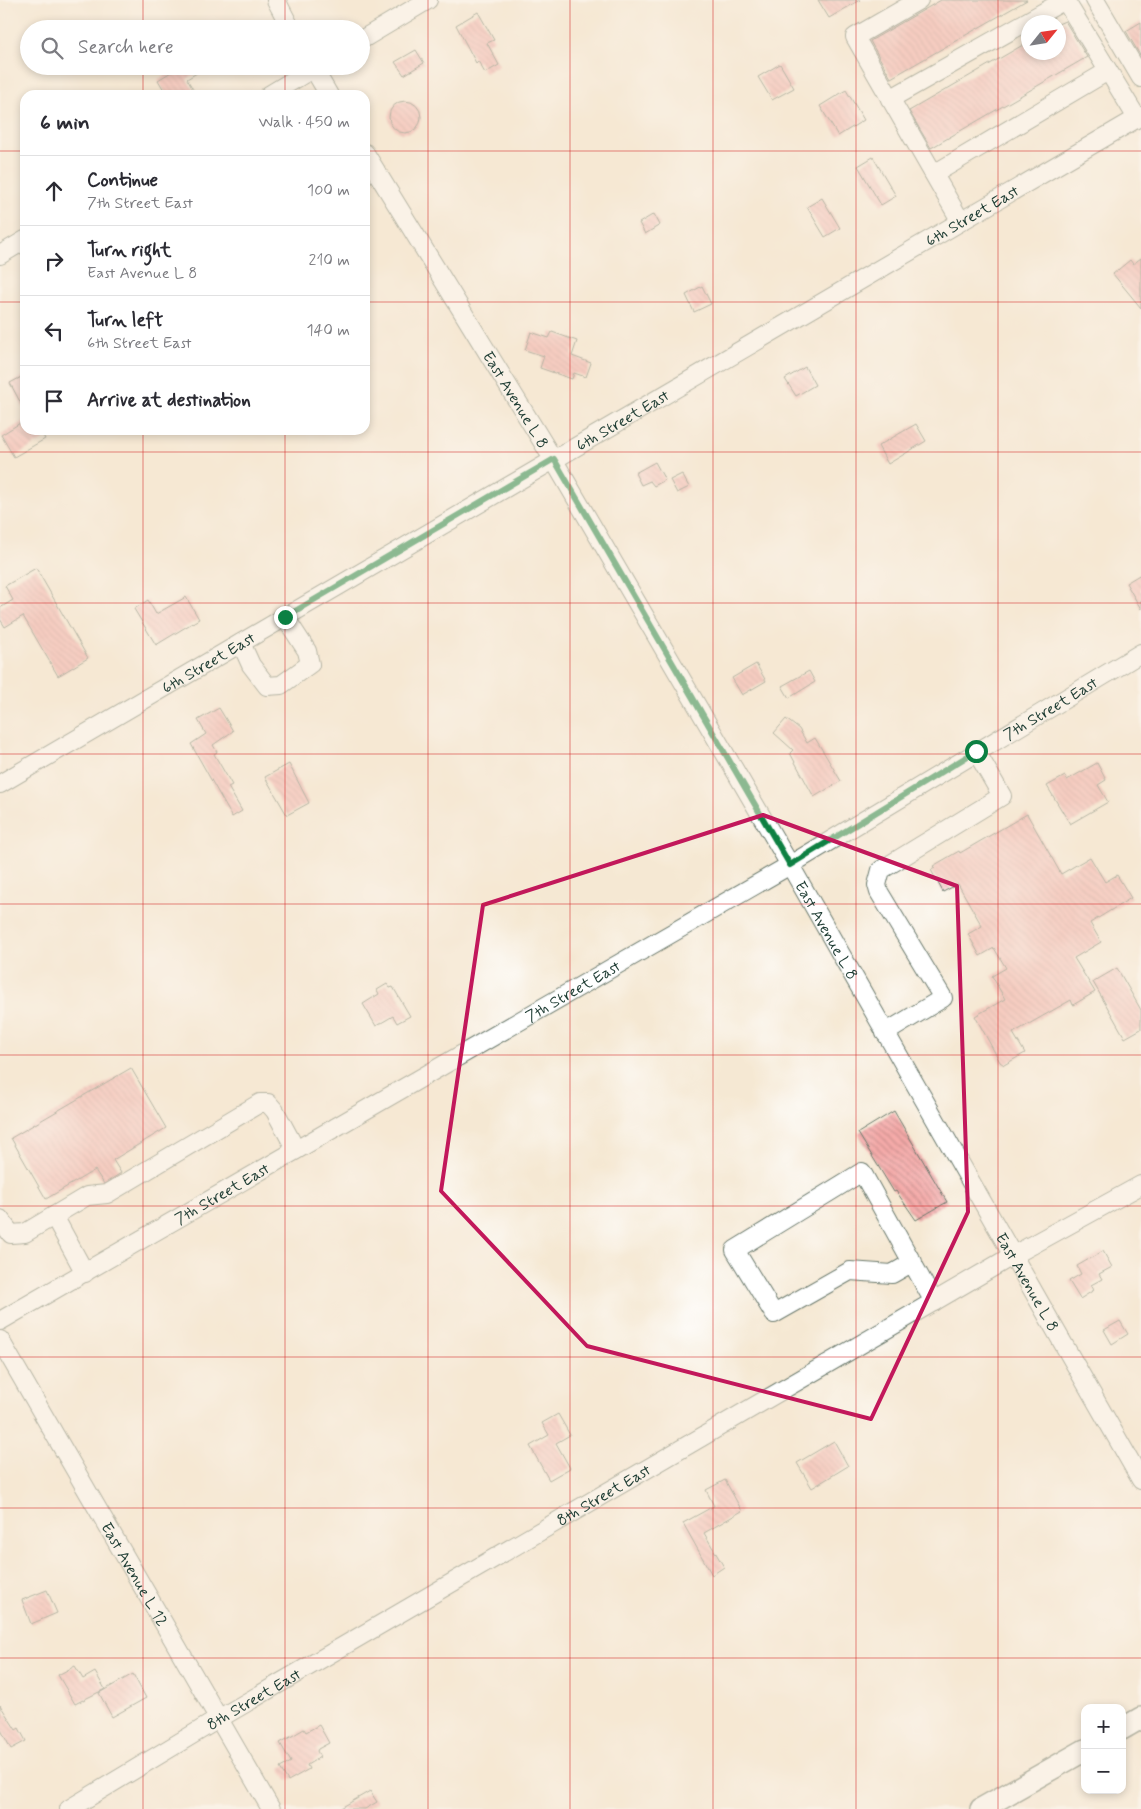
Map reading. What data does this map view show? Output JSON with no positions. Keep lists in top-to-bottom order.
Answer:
{
  "streets": {
    "street": [
      "6th Street East",
      "East Avenue L 8",
      "7th Street East",
      "8th Street East",
      "East Avenue L 12"
    ]
  },
  "crossings": [
    ["6th Street East", "East Avenue L 8"],
    ["East Avenue L 8", "7th Street East"],
    ["East Avenue L 8", "8th Street East"],
    ["8th Street East", "East Avenue L 12"]
  ],
  "north": "top right",
  "page": {
    "search": "Search here",
    "heading": ["6 min", "Walk · 450 m"],
    "list": [
      ["Continue", "7th Street East", "100 m"],
      ["Turn right", "East Avenue L 8", "210 m"],
      ["Turn left", "6th Street East", "140 m"],
      "Arrive at destination"
    ],
    "map_buttons": ["+", "−"]
  }
}
